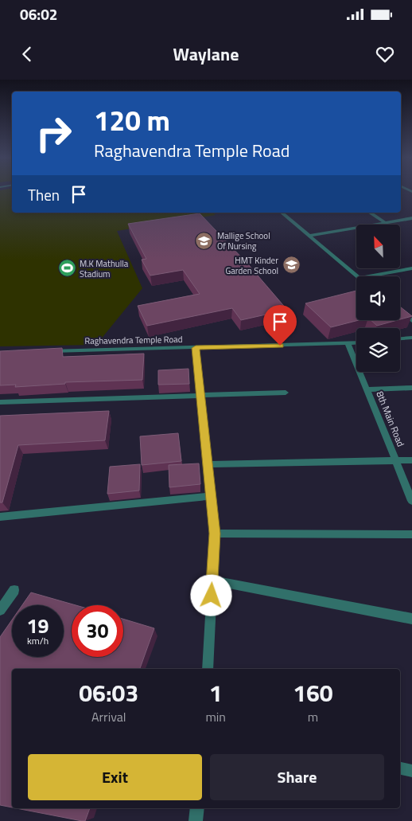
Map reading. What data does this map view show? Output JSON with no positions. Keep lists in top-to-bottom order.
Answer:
{
  "streets": {
    "street": ["Raghavendra Temple Road", "8th Main Road"]
  },
  "crossings": [
    ["Raghavendra Temple Road", "8th Main Road"]
  ],
  "places": {
    "school or university": ["Mallige School Of Nursing", "HMT Kinder Garden School"],
    "sports": ["M.K Mathulla Stadium"]
  },
  "north": "top left",
  "page": {
    "status": "06:02",
    "header": "Waylane",
    "turn": ["120 m", "Raghavendra Temple Road"],
    "then": "Then",
    "speed": "19 km/h",
    "limit": "30",
    "eta": [
      "06:03",
      "Arrival",
      "1",
      "min",
      "160",
      "m"
    ],
    "buttons": ["Exit", "Share"]
  }
}
